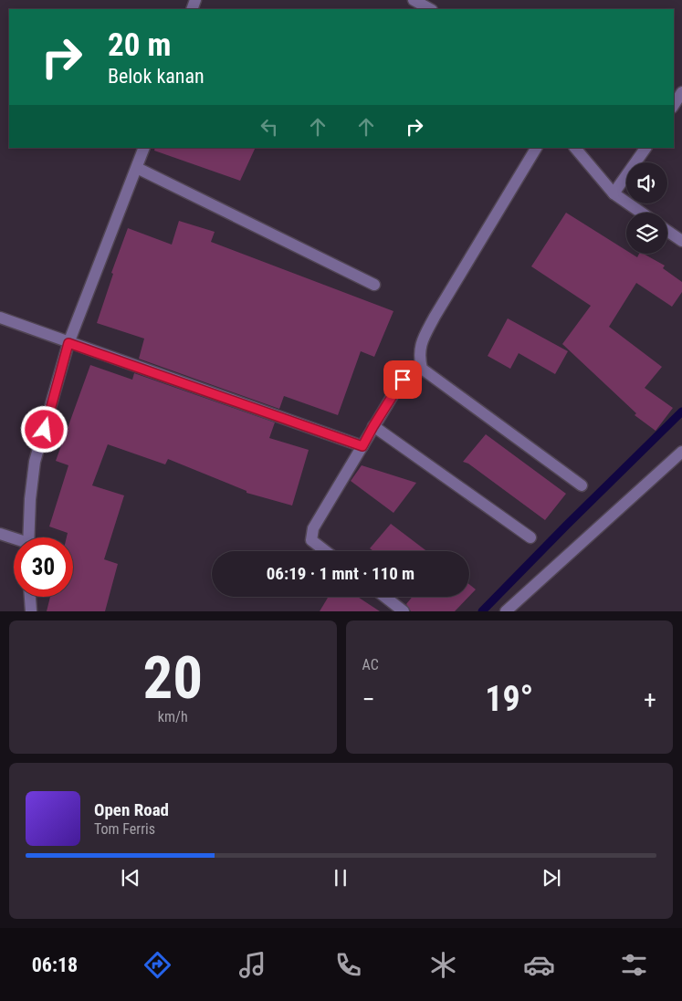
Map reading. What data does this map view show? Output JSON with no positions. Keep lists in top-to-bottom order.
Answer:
{
  "page": {
    "turn": ["20 m", "Belok kanan"],
    "limit": "30",
    "trip": "06:19 · 1 mnt · 110 m",
    "tile": [
      ["20", "km/h"],
      "AC"
    ],
    "heat": ["−", "19°", "+"],
    "song": ["Open Road", "Tom Ferris"],
    "tabs": "06:18"
  }
}
